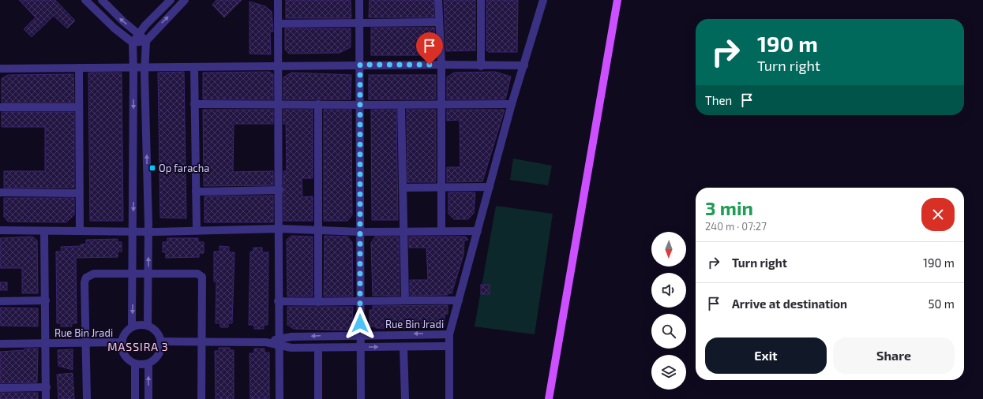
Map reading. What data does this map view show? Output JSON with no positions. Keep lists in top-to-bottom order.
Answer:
{
  "streets": {
    "street": ["Rue Bin Jradi"]
  },
  "districts": ["MASSIRA 3"],
  "places": {
    "transit": ["Op faracha"]
  },
  "north": "bottom",
  "page": {
    "turn": ["190 m", "Turn right"],
    "then": "Then",
    "heading": ["3 min", "240 m · 07:27"],
    "list": [
      {
        "name": "Turn right",
        "value": "190 m"
      },
      {
        "name": "Arrive at destination",
        "value": "50 m"
      }
    ],
    "buttons": ["Exit", "Share"]
  }
}
